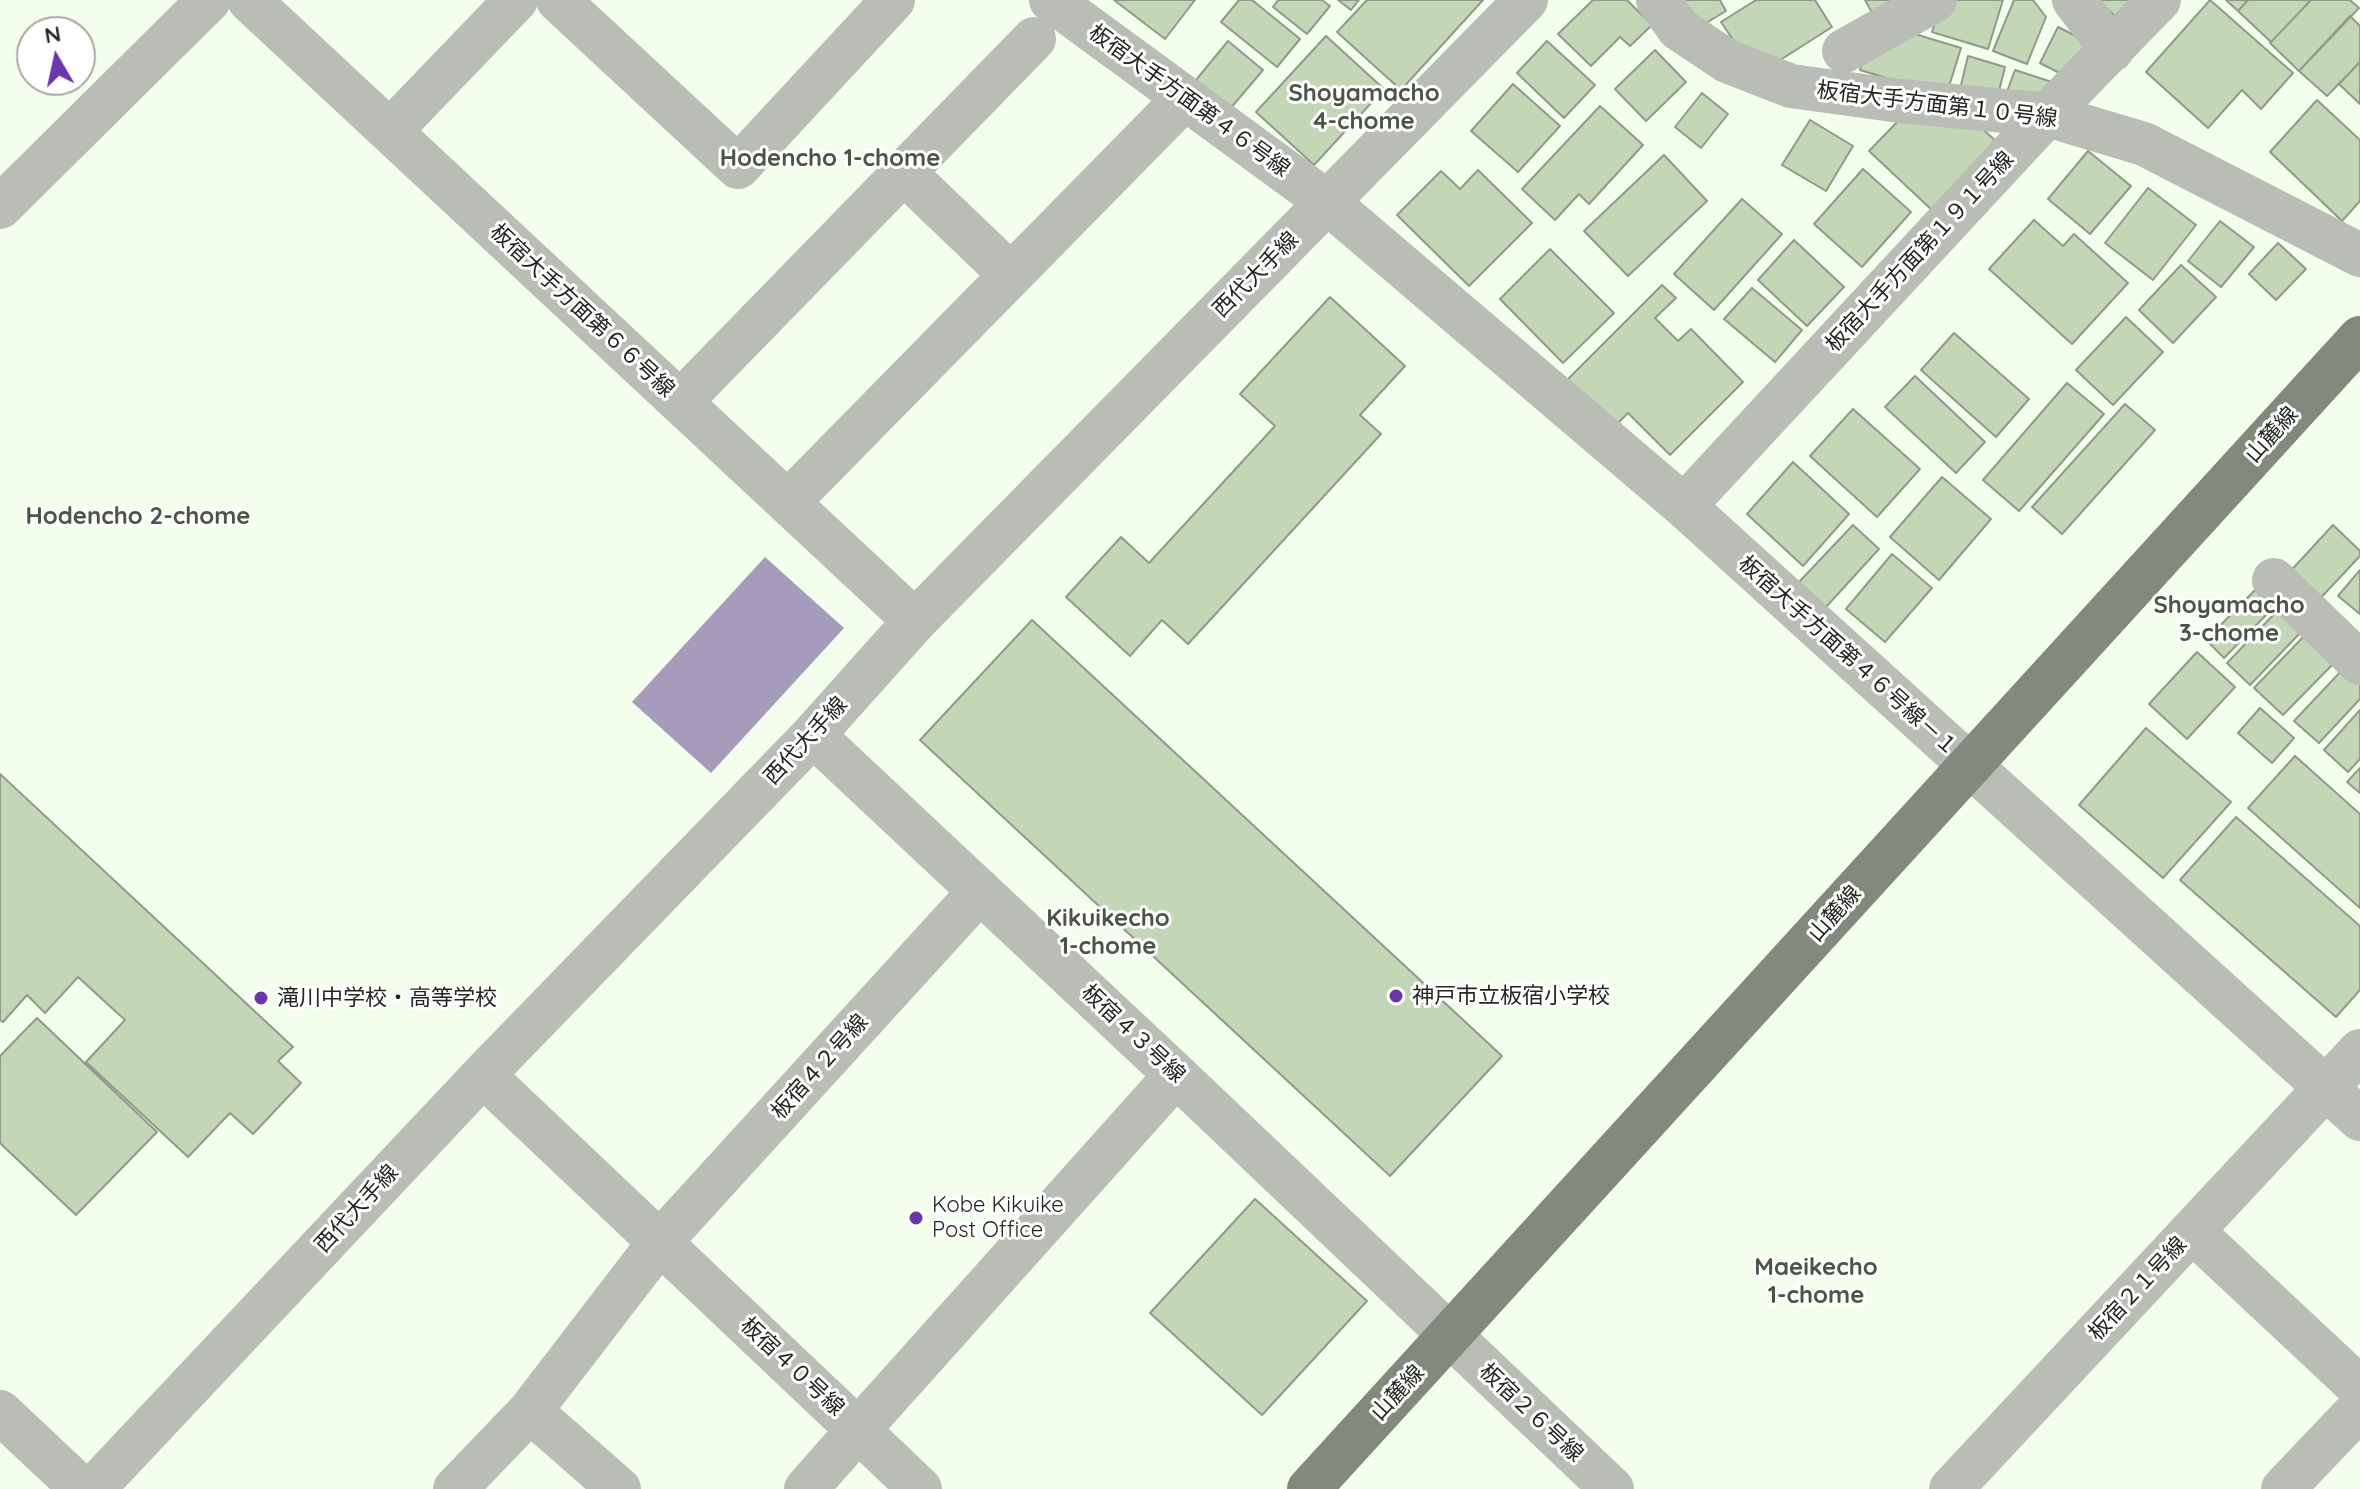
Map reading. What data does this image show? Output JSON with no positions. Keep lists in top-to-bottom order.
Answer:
{
  "streets": {
    "main road": ["山麓線"],
    "street": [
      "板宿大手方面第４６号線",
      "板宿大手方面第１０号線",
      "板宿大手方面第１９１号線",
      "西代大手線",
      "板宿大手方面第６６号線",
      "板宿大手方面第４６号線－１",
      "板宿４３号線",
      "板宿４２号線",
      "板宿２１号線",
      "板宿４０号線",
      "板宿２６号線"
    ]
  },
  "crossings": [
    ["板宿大手方面第４６号線", "西代大手線"],
    ["板宿大手方面第４６号線", "板宿大手方面第４６号線－１"],
    ["板宿大手方面第１０号線", "板宿大手方面第１９１号線"],
    ["板宿大手方面第１９１号線", "板宿大手方面第４６号線－１"],
    ["西代大手線", "板宿大手方面第６６号線"],
    ["西代大手線", "板宿大手方面第４６号線－１"],
    ["西代大手線", "板宿４３号線"],
    ["西代大手線", "板宿４０号線"],
    ["山麓線", "板宿大手方面第４６号線－１"],
    ["山麓線", "板宿４３号線"],
    ["山麓線", "板宿２６号線"],
    ["板宿大手方面第４６号線－１", "板宿２１号線"],
    ["板宿４３号線", "板宿４２号線"],
    ["板宿４３号線", "板宿４０号線"],
    ["板宿４３号線", "板宿２６号線"],
    ["板宿４２号線", "板宿４０号線"]
  ],
  "districts": [
    "Shoyamacho 4-chome",
    "Hodencho 1-chome",
    "Hodencho 2-chome",
    "Shoyamacho 3-chome",
    "Kikuikecho 1-chome",
    "Maeikecho 1-chome"
  ],
  "places": ["神戸市立板宿小学校", "滝川中学校・高等学校", "Kobe Kikuike Post Office"],
  "north": "top"
}
